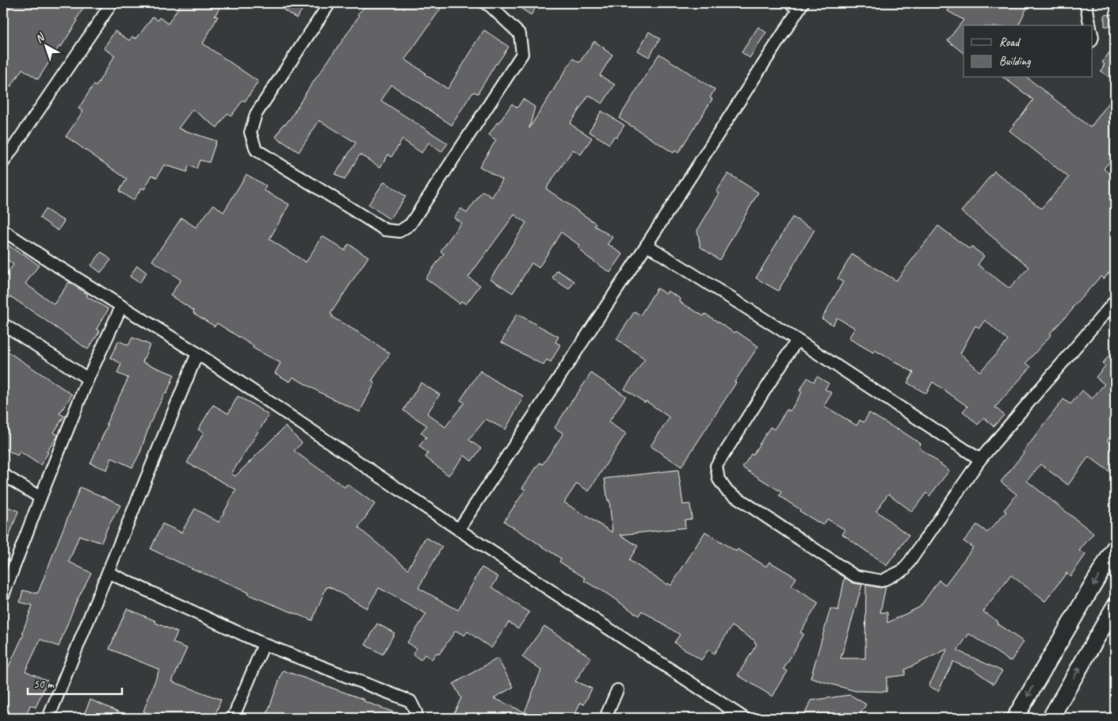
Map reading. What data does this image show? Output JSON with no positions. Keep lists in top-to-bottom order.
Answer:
{
  "legend": ["Road", "Building"],
  "scale_bar": "50 m",
  "north": "top left"
}
